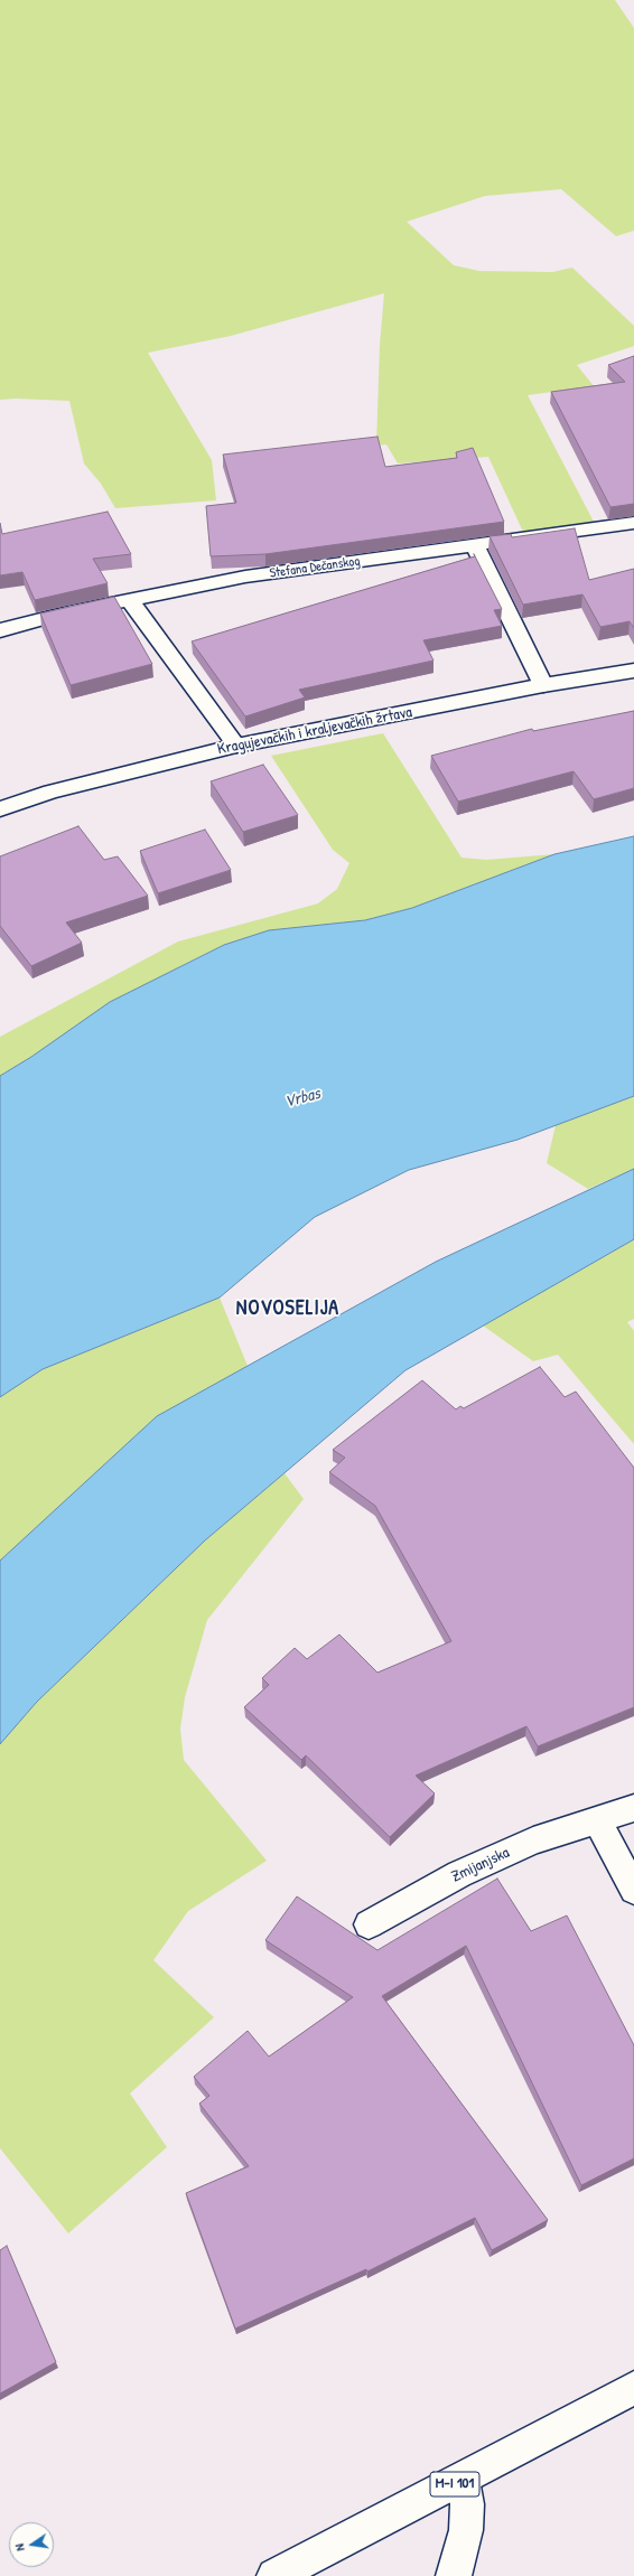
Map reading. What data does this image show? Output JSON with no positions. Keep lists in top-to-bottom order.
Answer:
{
  "streets": {
    "street": [
      "Stefana Dečanskog",
      "Kragujevačkih i kraljevačkih žrtava",
      "Zmijanjska",
      "M-I 101"
    ]
  },
  "districts": ["NOVOSELIJA"],
  "water": ["Vrbas"],
  "north": "left"
}
